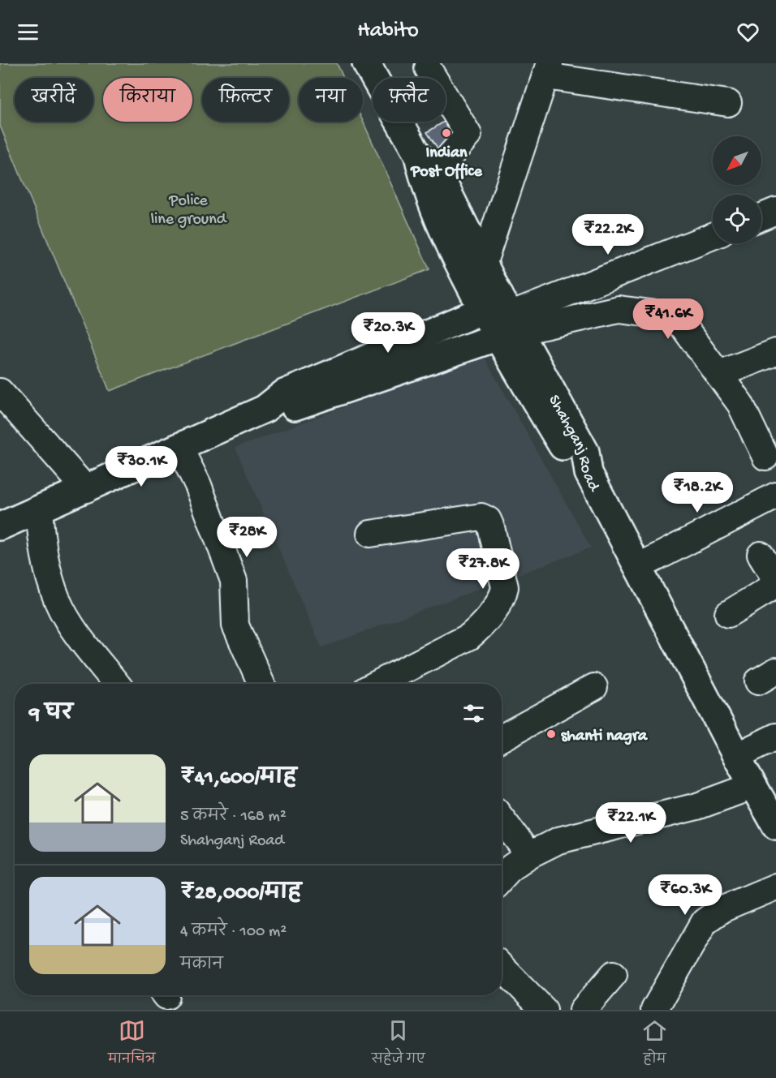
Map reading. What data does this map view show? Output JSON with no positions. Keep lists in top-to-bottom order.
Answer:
{
  "streets": {
    "main road": ["Shahganj Road"]
  },
  "parks": ["Police line ground"],
  "places": ["Indian Post Office", "shanti nagra"],
  "north": "bottom left",
  "page": {
    "header": "Habito",
    "chip": [
      "खरीदें",
      "किराया",
      "फ़िल्टर",
      "नया",
      "फ़्लैट"
    ],
    "price": [
      "₹22.2K",
      "₹41.6K",
      "₹20.3K",
      "₹30.1K",
      "₹18.2K",
      "₹28K",
      "₹27.8K",
      "₹22.1K",
      "₹60.3K"
    ],
    "heading": "9 घर",
    "list": [
      {
        "name": "₹41,600/माह",
        "note": "5 कमरे · 168 m² · Shahganj Road"
      },
      {
        "name": "₹28,000/माह",
        "note": "4 कमरे · 100 m² · मकान"
      }
    ],
    "tabs": ["मानचित्र", "सहेजे गए", "होम"]
  }
}
